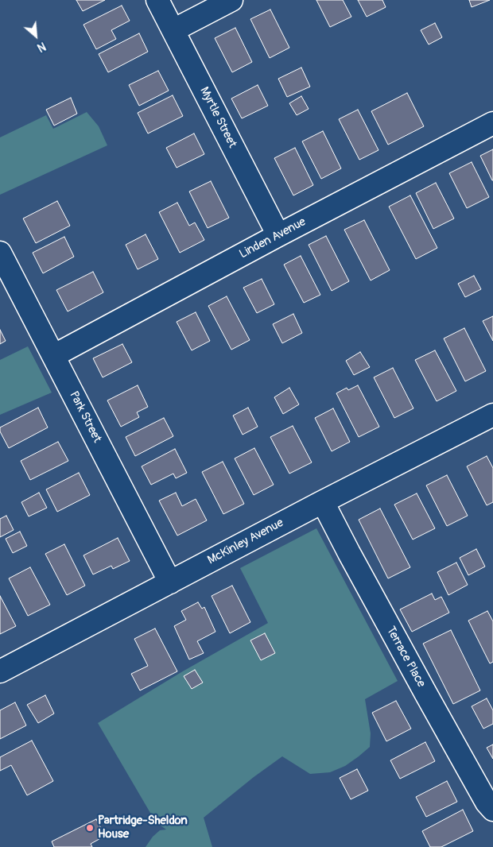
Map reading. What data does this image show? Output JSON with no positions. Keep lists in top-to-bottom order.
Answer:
{
  "streets": {
    "street": [
      "Myrtle Street",
      "Linden Avenue",
      "Park Street",
      "McKinley Avenue",
      "Terrace Place"
    ]
  },
  "crossings": [
    ["Myrtle Street", "Linden Avenue"],
    ["Linden Avenue", "Park Street"],
    ["Park Street", "McKinley Avenue"],
    ["McKinley Avenue", "Terrace Place"]
  ],
  "places": ["Partridge-Sheldon House"],
  "north": "bottom right"
}
